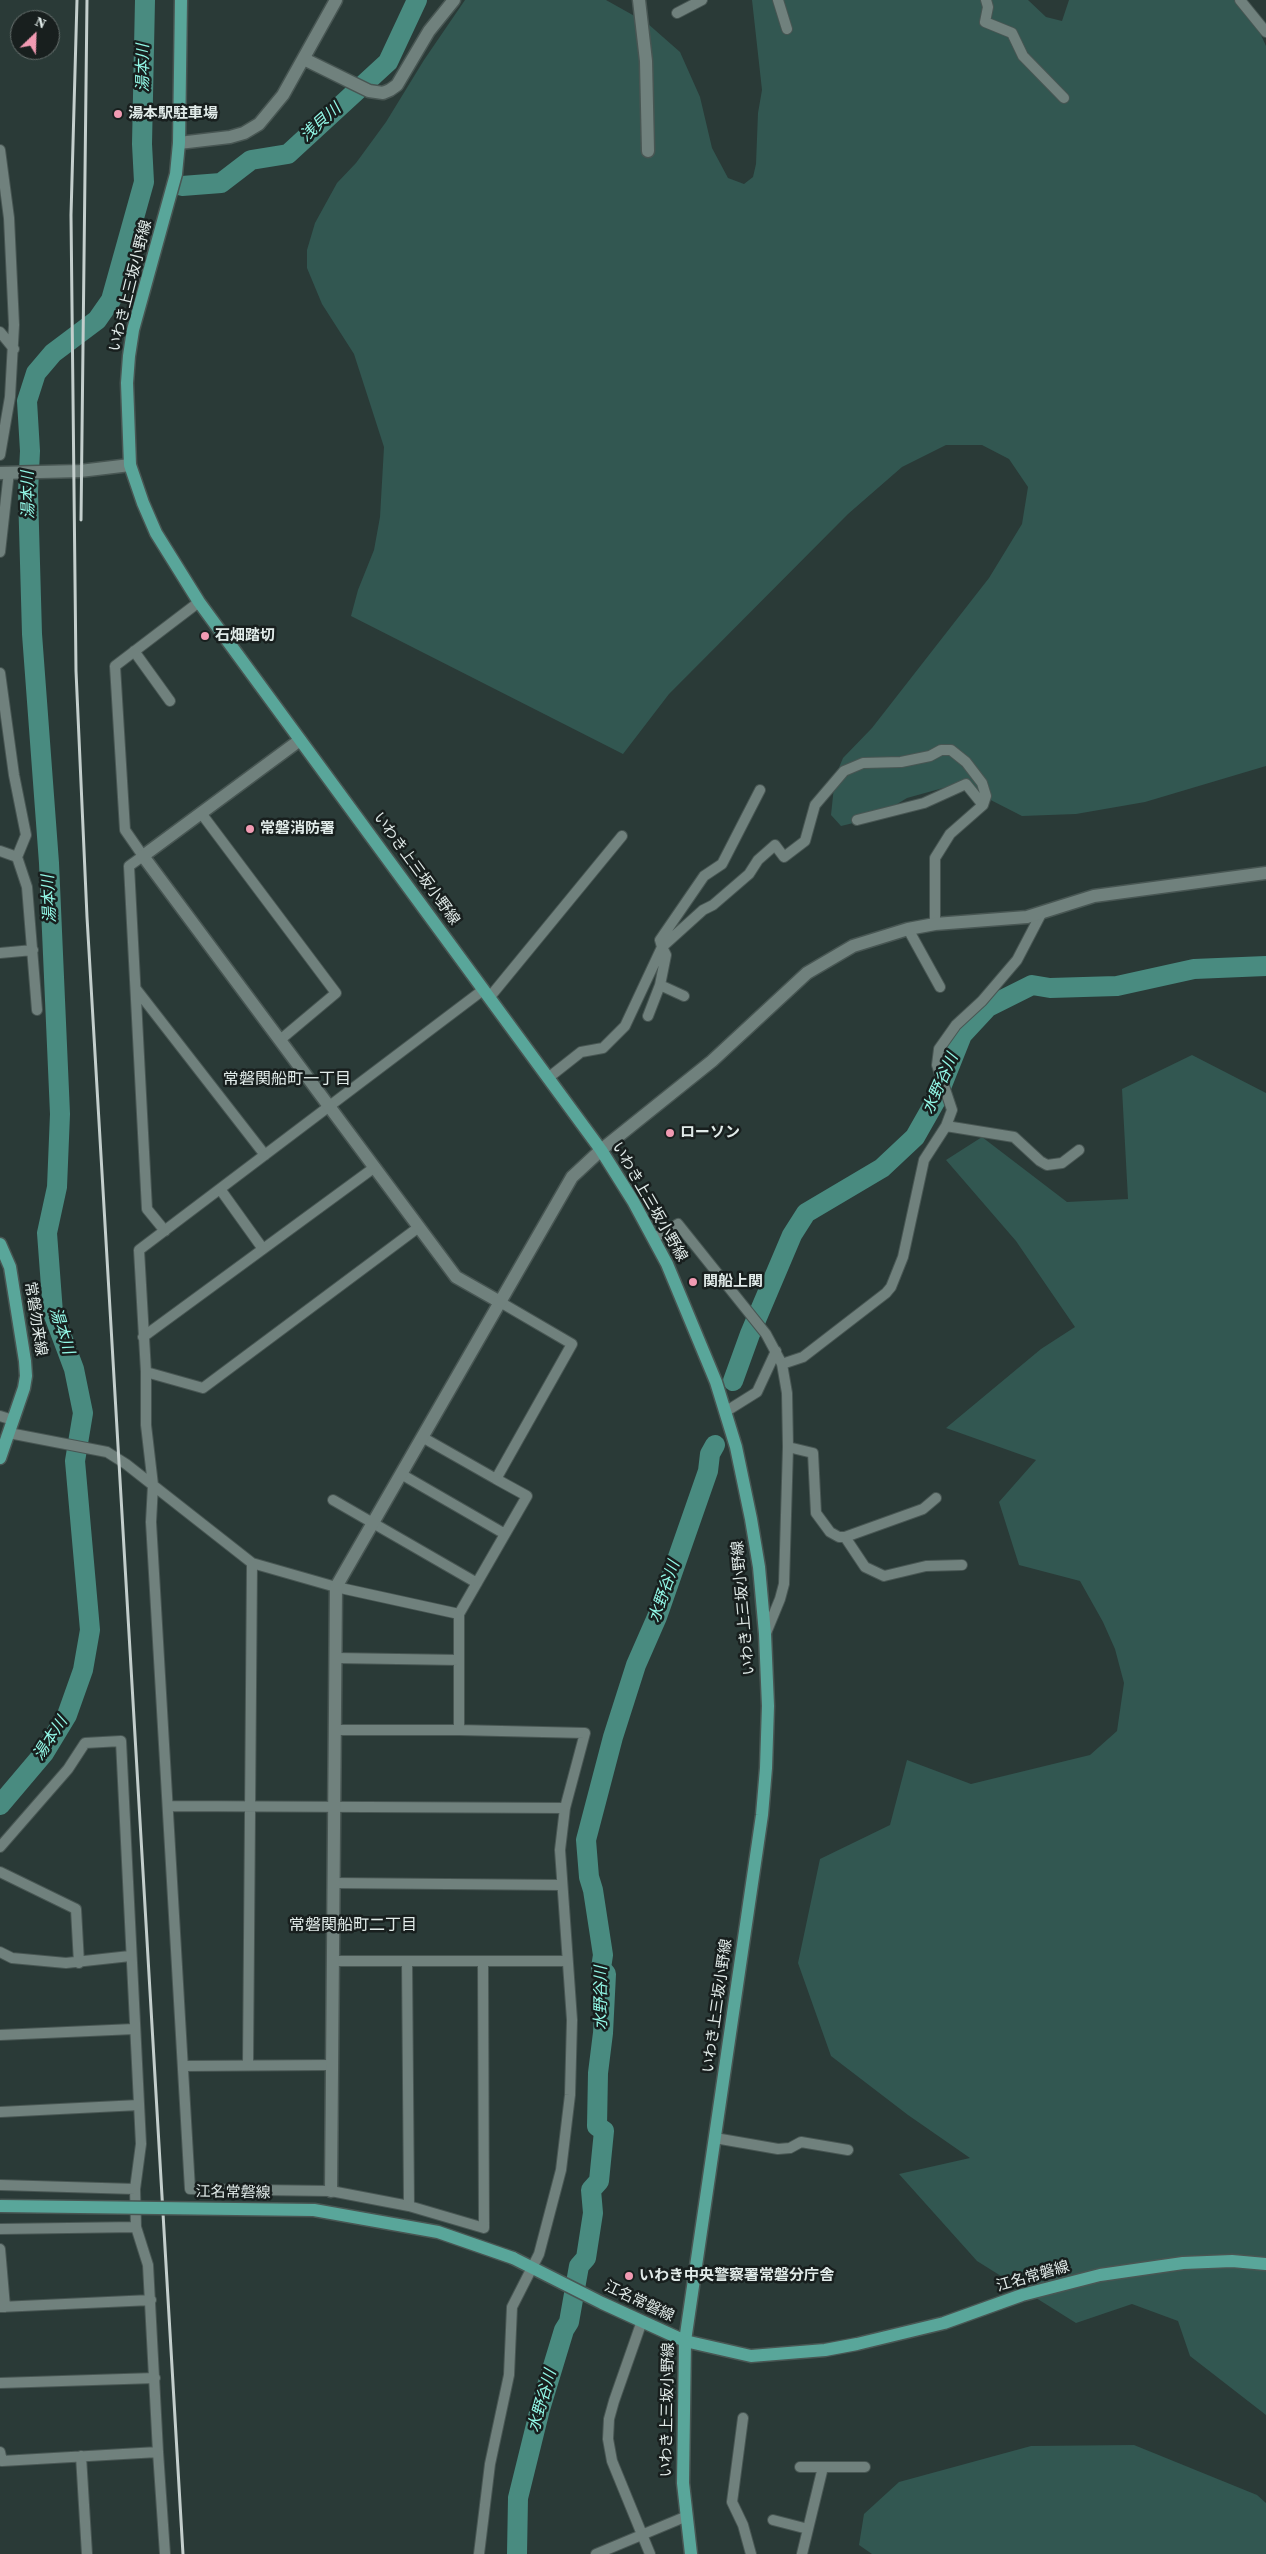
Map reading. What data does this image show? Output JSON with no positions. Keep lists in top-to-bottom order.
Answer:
{
  "streets": {
    "main road": ["いわき上三坂小野線", "常磐勿来線", "江名常磐線"]
  },
  "crossings": [
    ["いわき上三坂小野線", "江名常磐線"]
  ],
  "districts": ["常磐関船町一丁目", "常磐関船町二丁目"],
  "water": ["湯本川", "浅貝川", "水野谷川"],
  "places": [
    "湯本駅駐車場",
    "石畑踏切",
    "常磐消防署",
    "ローソン",
    "関船上関",
    "いわき中央警察署常磐分庁舎"
  ],
  "north": "top right"
}
